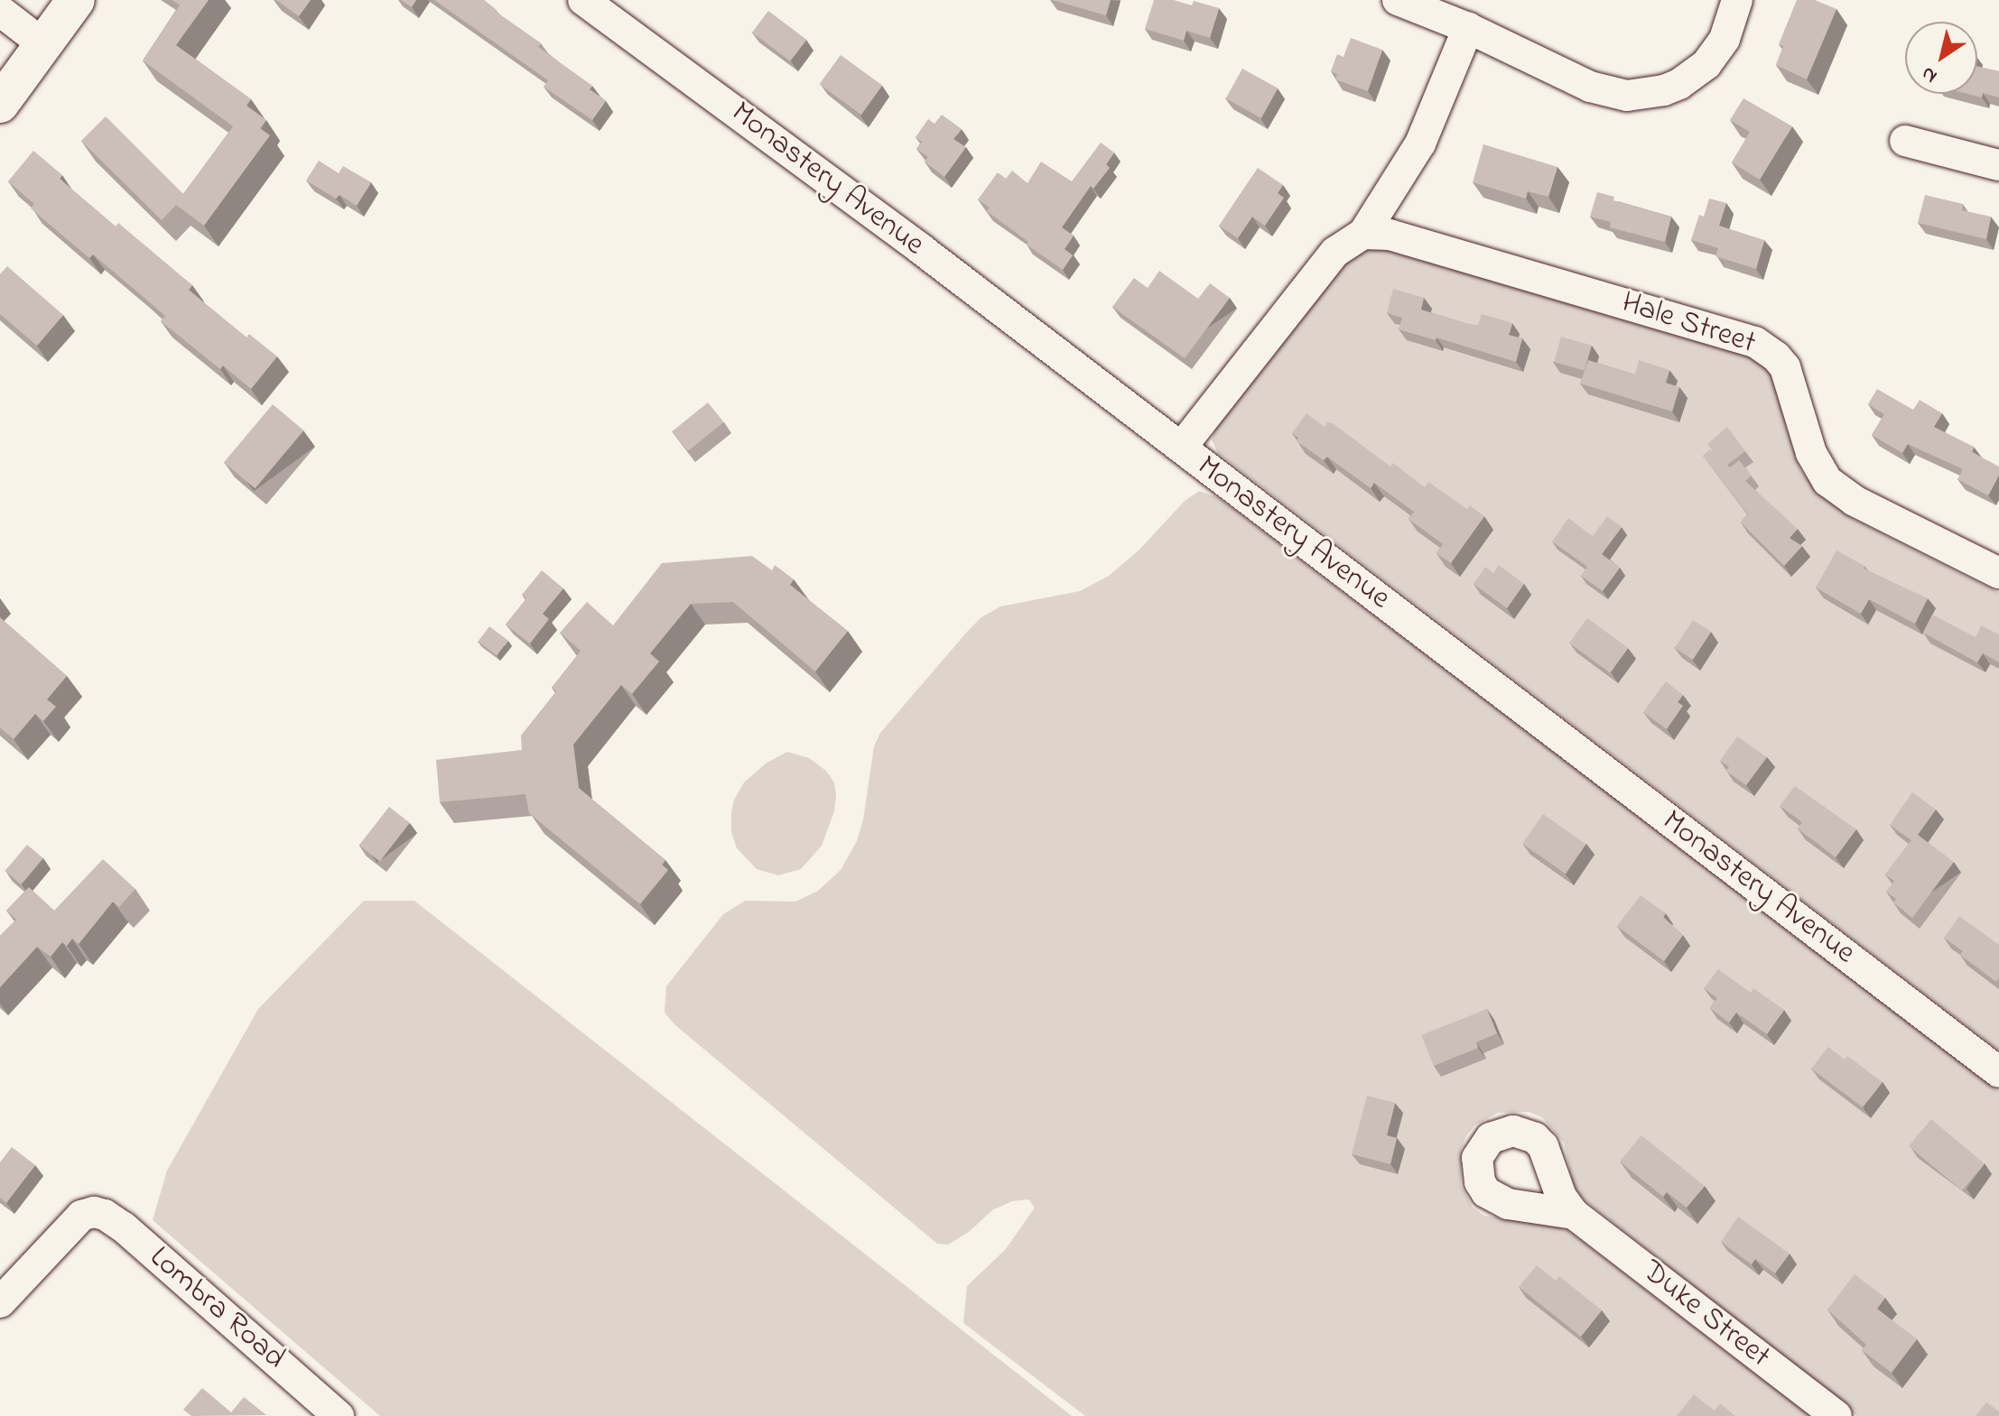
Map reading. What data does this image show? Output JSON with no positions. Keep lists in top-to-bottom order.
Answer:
{
  "streets": {
    "street": [
      "Monastery Avenue",
      "Hale Street",
      "Lombra Road",
      "Duke Street"
    ]
  },
  "north": "bottom left"
}
